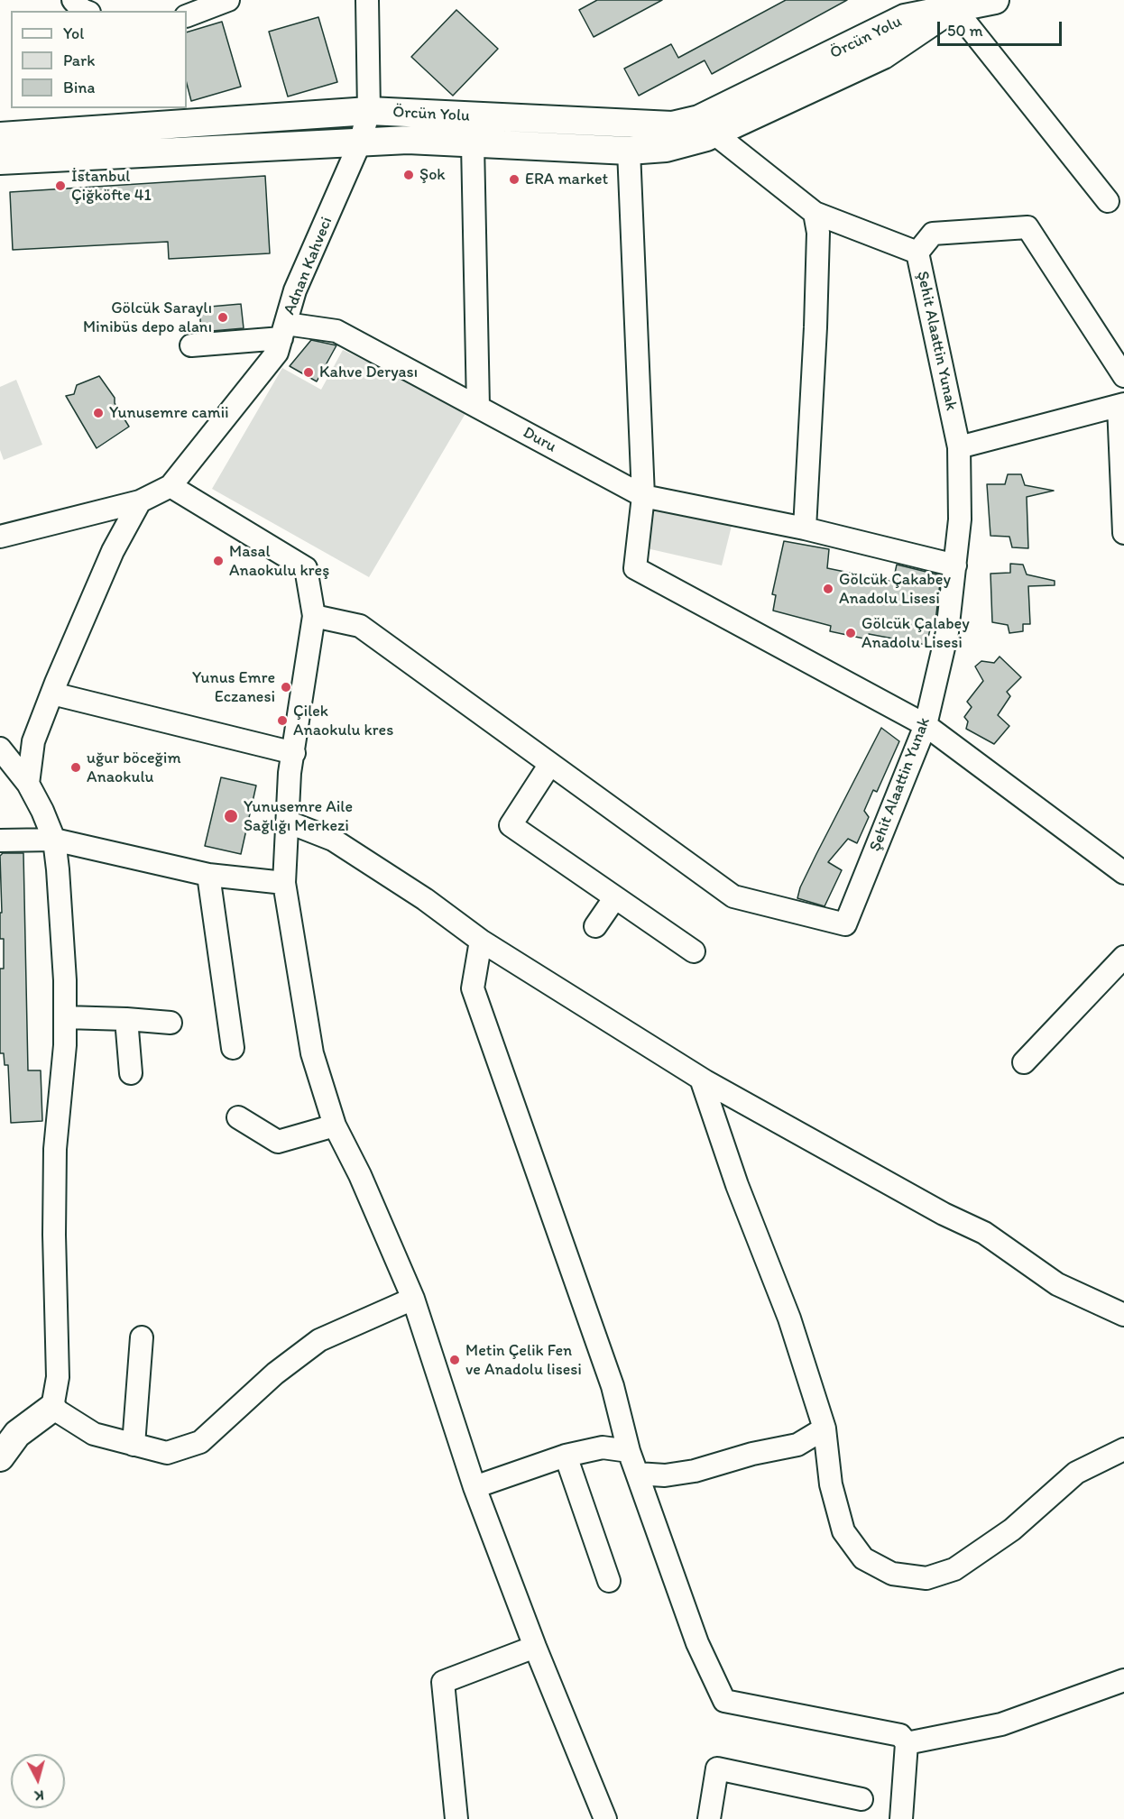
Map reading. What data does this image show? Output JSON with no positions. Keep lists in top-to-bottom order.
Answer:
{
  "streets": {
    "main road": ["Örcün Yolu"],
    "street": ["Adnan Kahveci", "Şehit Alaattin Yunak", "Duru"]
  },
  "crossings": [
    ["Örcün Yolu", "Adnan Kahveci"],
    ["Adnan Kahveci", "Duru"],
    ["Şehit Alaattin Yunak", "Duru"]
  ],
  "places": [
    "Şok",
    "ERA market",
    "İstanbul Çiğköfte 41",
    "Gölcük Saraylı Minibüs depo alanı",
    "Kahve Deryası",
    "Yunusemre camii",
    "Masal Anaokulu kreş",
    "Gölcük Çakabey Anadolu Lisesi",
    "Gölcük Çalabey Anadolu Lisesi",
    "Yunus Emre Eczanesi",
    "Çilek Anaokulu kres",
    "uğur böceğim Anaokulu",
    "Yunusemre Aile Sağlığı Merkezi",
    "Metin Çelik Fen ve Anadolu lisesi"
  ],
  "legend": ["Yol", "Park", "Bina"],
  "scale_bar": "50 m",
  "north": "bottom"
}
